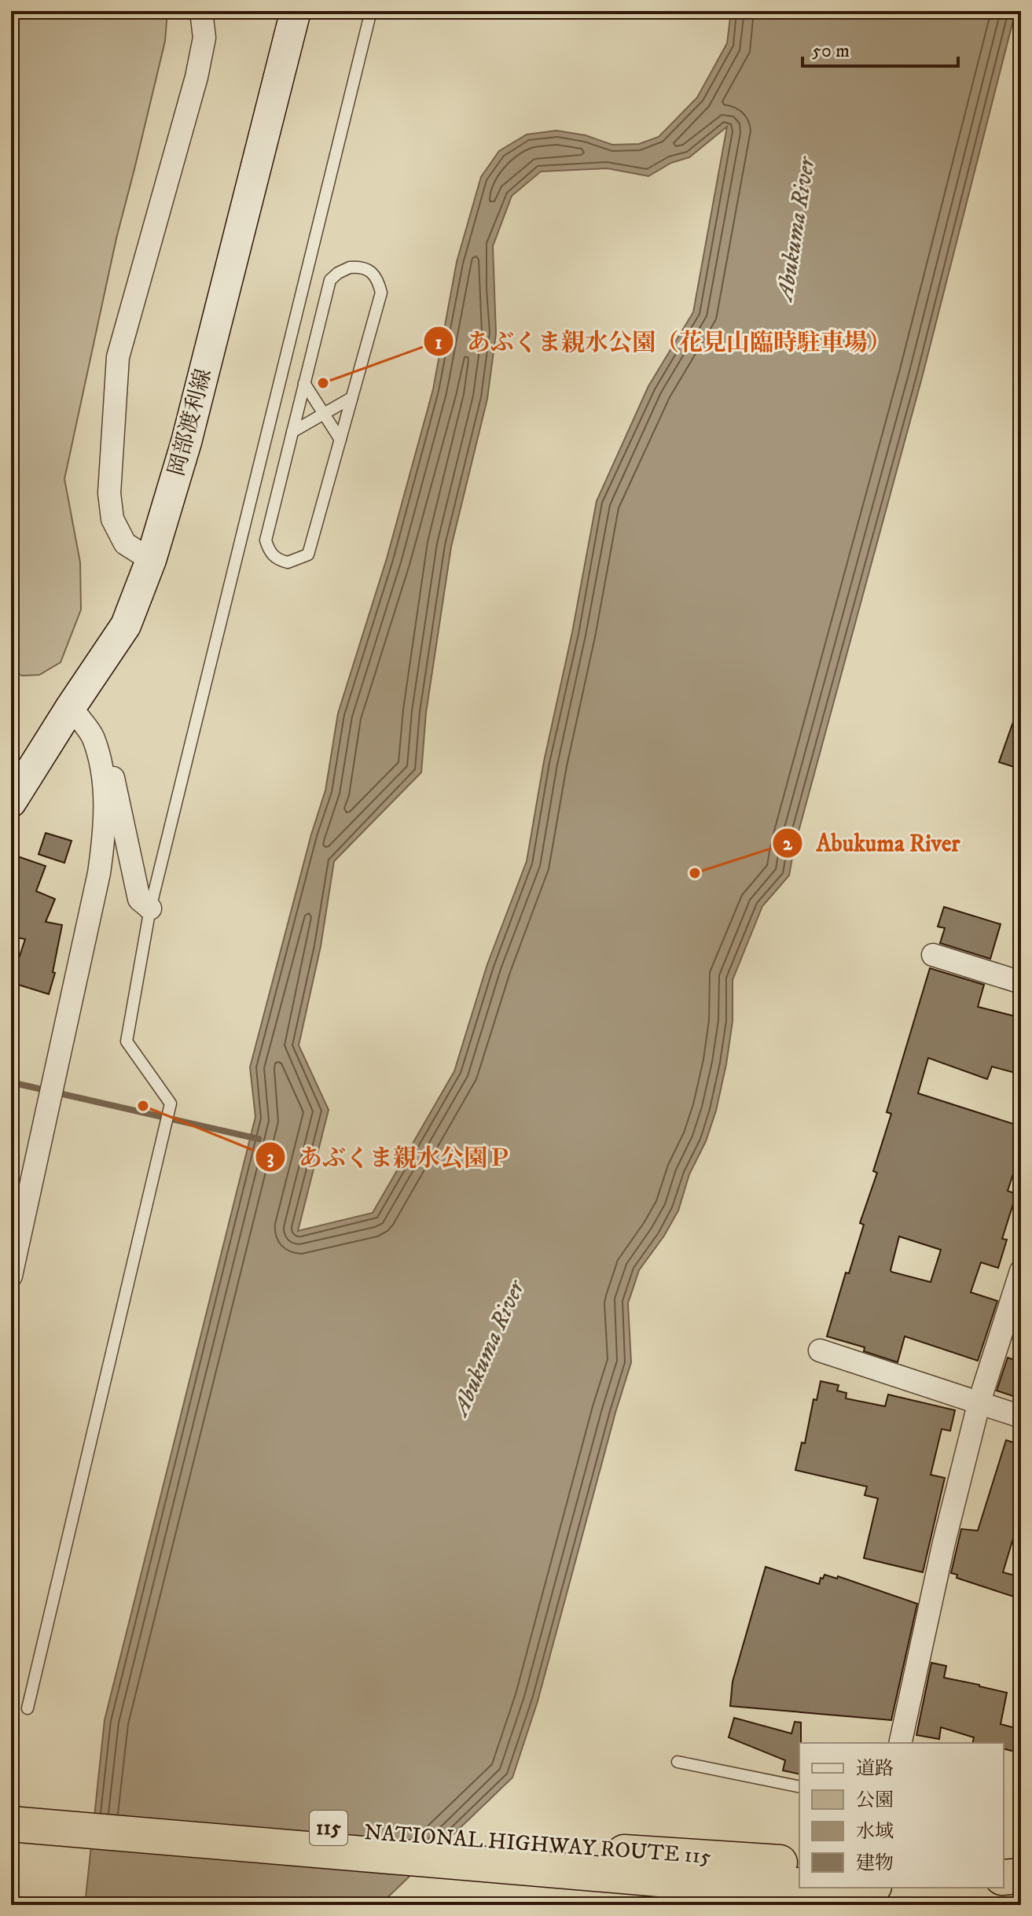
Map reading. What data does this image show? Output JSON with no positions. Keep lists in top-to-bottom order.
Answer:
{
  "streets": {
    "highway": ["115", "NATIONAL HIGHWAY ROUTE 115"],
    "main road": ["岡部渡利線"]
  },
  "water": ["Abukuma River"],
  "places": ["あぶくま親水公園（花見山臨時駐車場）", "Abukuma River", "あぶくま親水公園Ｐ"],
  "legend": [
    "道路",
    "公園",
    "水域",
    "建物"
  ],
  "scale_bar": "50 m"
}
